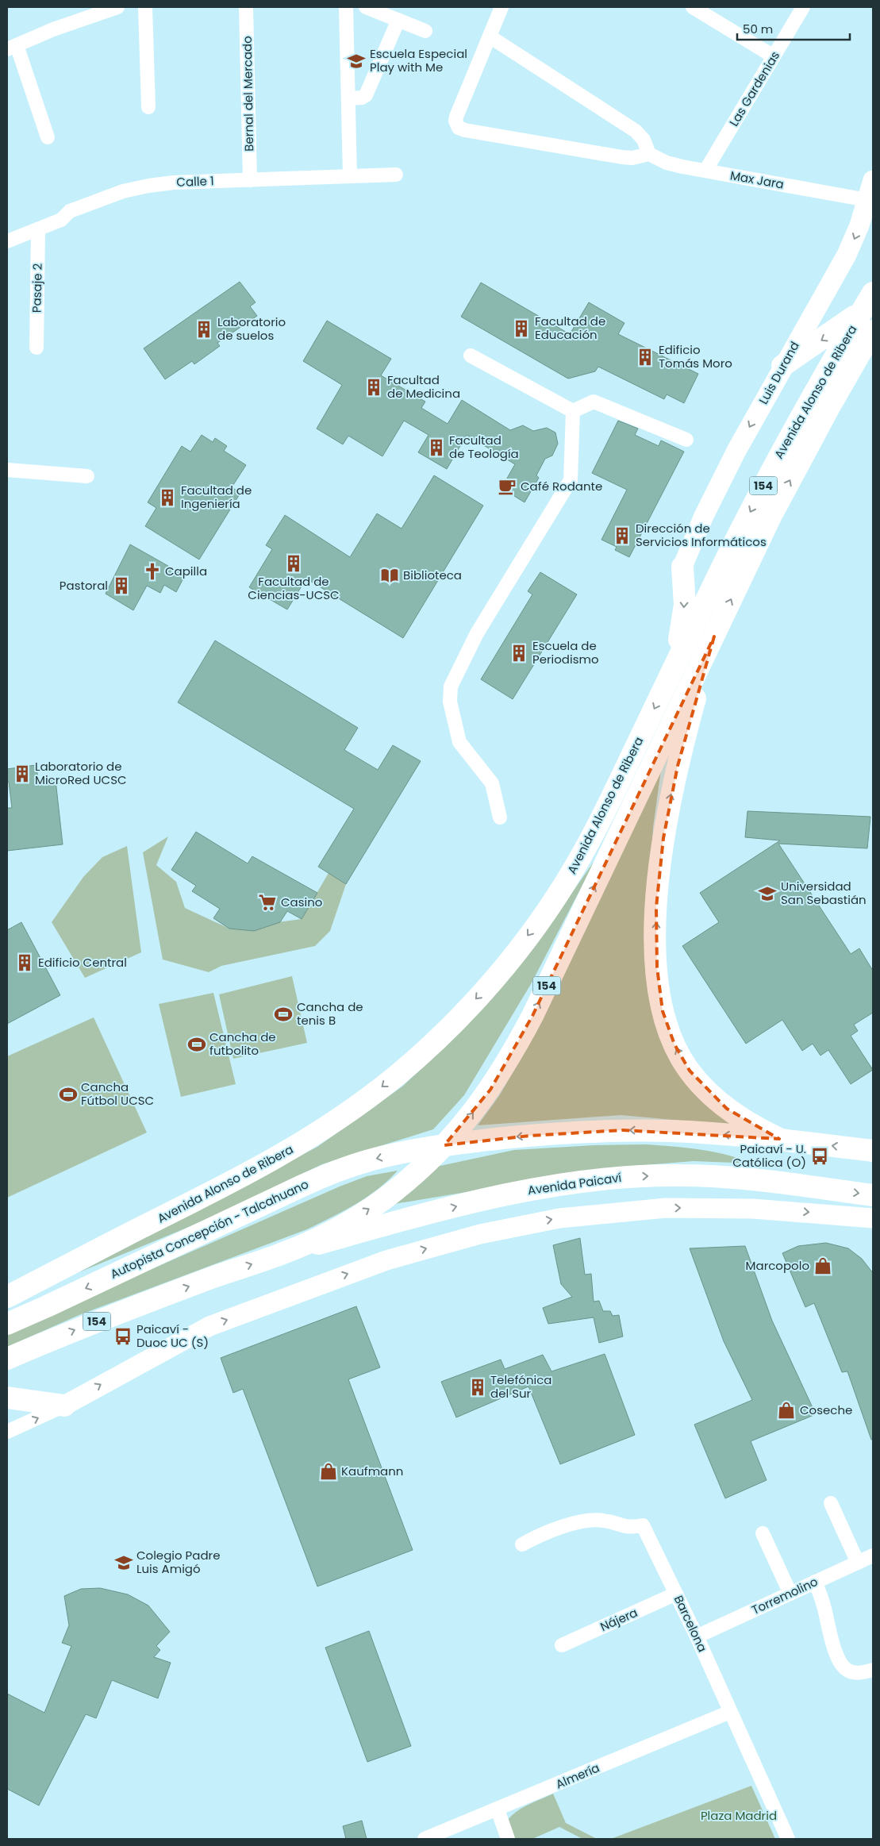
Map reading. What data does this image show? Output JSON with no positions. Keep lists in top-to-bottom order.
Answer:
{
  "streets": {
    "main road": [
      "Avenida Alonso de Ribera",
      "154",
      "Avenida Paicaví",
      "Autopista Concepción - Talcahuano"
    ],
    "street": [
      "Las Gardenias",
      "Bernal del Mercado",
      "Max Jara",
      "Calle 1",
      "Pasaje 2",
      "Luis Durand",
      "Torremolino",
      "Nájera",
      "Barcelona",
      "Almería"
    ]
  },
  "crossings": [
    ["Las Gardenias", "Max Jara"],
    ["Bernal del Mercado", "Calle 1"],
    ["Max Jara", "Luis Durand"],
    ["Calle 1", "Pasaje 2"],
    ["Avenida Alonso de Ribera", "154"],
    ["Avenida Alonso de Ribera", "Avenida Paicaví"],
    ["154", "Avenida Paicaví"],
    ["Torremolino", "Barcelona"],
    ["Nájera", "Barcelona"],
    ["Barcelona", "Almería"]
  ],
  "one_way": ["Luis Durand", "Avenida Paicaví"],
  "parks": ["Plaza Madrid"],
  "places": {
    "school or university": ["Escuela Especial Play with Me", "Universidad San Sebastián", "Colegio Padre Luis Amigó"],
    "building": [
      "Facultad de Educación",
      "Laboratorio de suelos",
      "Edificio Tomás Moro",
      "Facultad de Medicina",
      "Facultad de Teología",
      "Facultad de Ingeniería",
      "Dirección de Servicios Informáticos",
      "Facultad de Ciencias-UCSC",
      "Pastoral",
      "Escuela de Periodismo",
      "Laboratorio de MicroRed UCSC",
      "Edificio Central",
      "Telefónica del Sur"
    ],
    "cafe": ["Café Rodante"],
    "church": ["Capilla"],
    "library": ["Biblioteca"],
    "supermarket": ["Casino"],
    "sports": ["Cancha de tenis B", "Cancha de futbolito", "Cancha Fútbol UCSC"],
    "bus stop": ["Paicaví - U. Católica (O)", "Paicaví - Duoc UC (S)"],
    "shop": ["Marcopolo", "Coseche", "Kaufmann"]
  },
  "scale_bar": "50 m"
}
